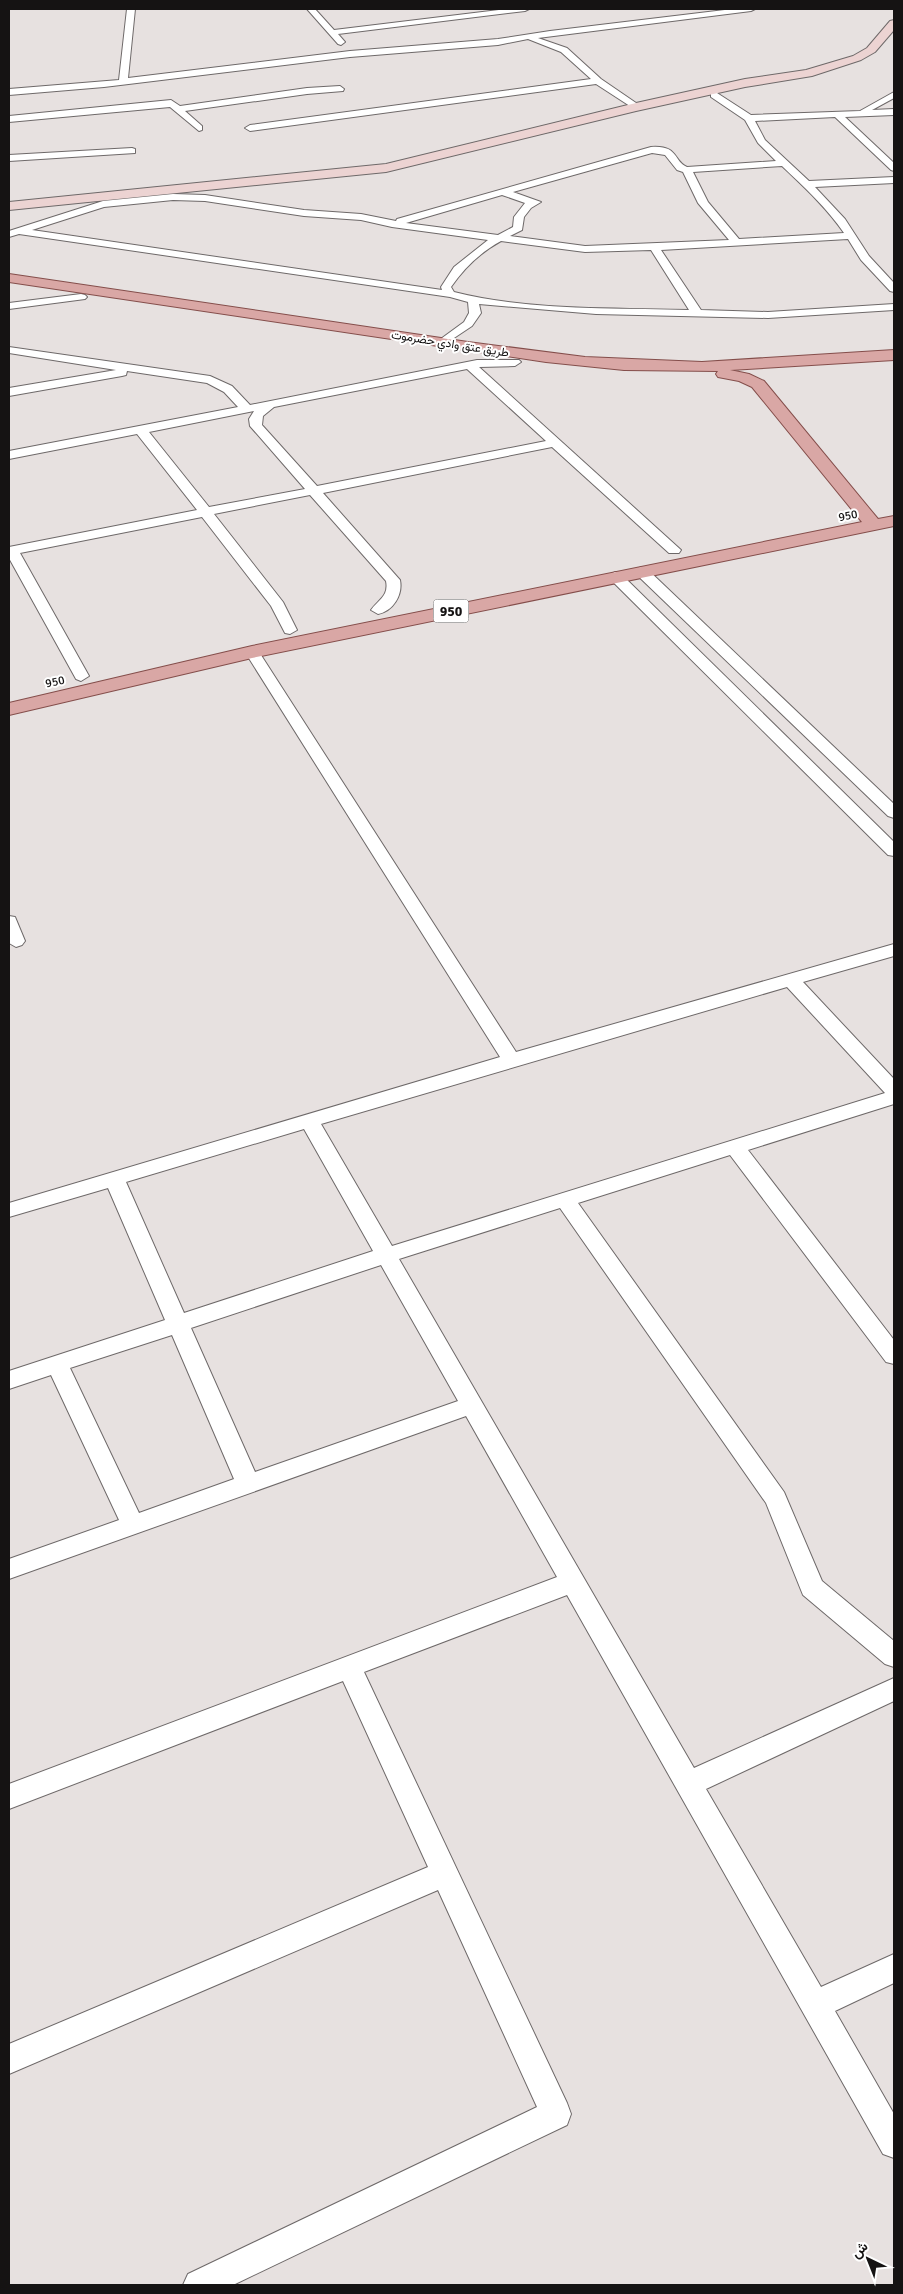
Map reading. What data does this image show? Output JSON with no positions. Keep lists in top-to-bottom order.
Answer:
{
  "streets": {
    "main road": ["طريق عتق وادي حضرموت", "950"]
  },
  "north": "top left"
}
